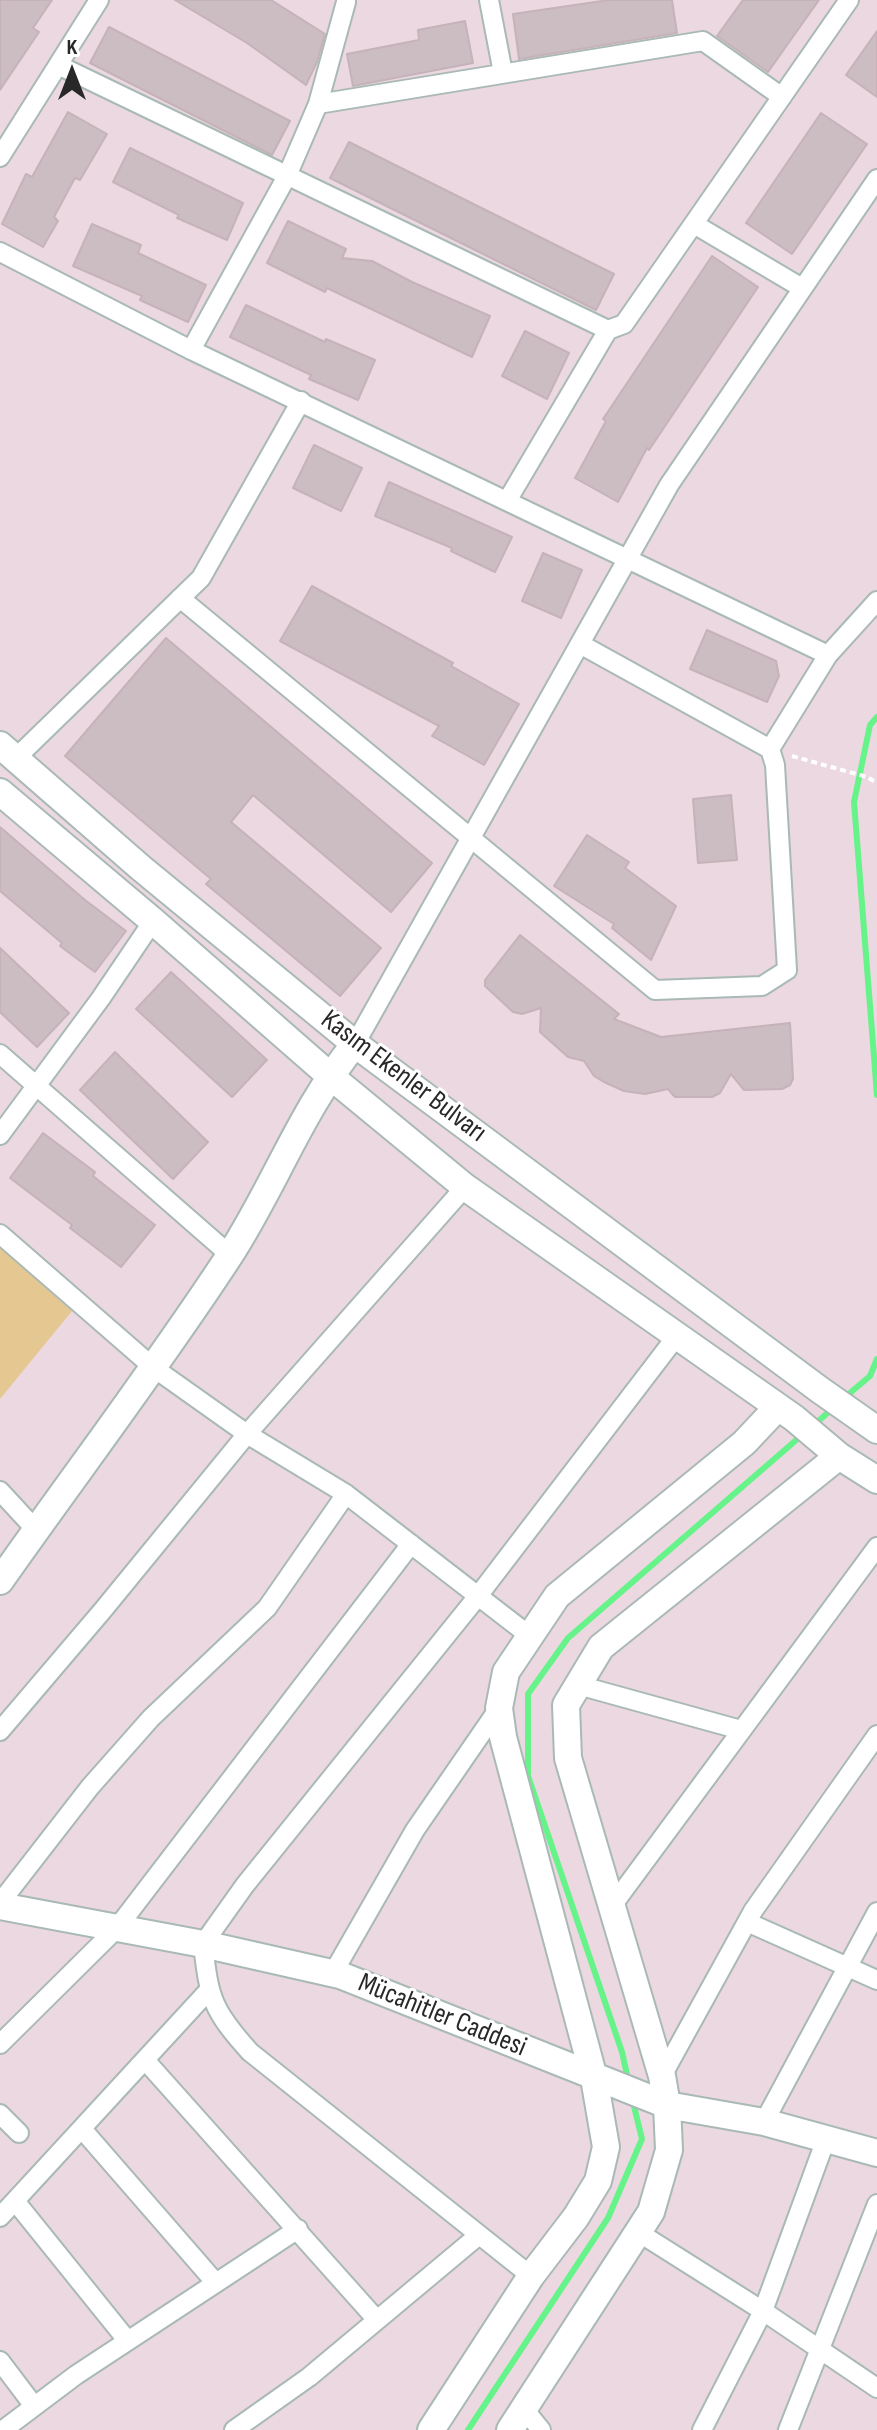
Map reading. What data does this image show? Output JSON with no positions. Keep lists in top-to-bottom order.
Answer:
{
  "streets": {
    "street": ["Kasım Ekenler Bulvarı", "Mücahitler Caddesi"]
  },
  "north": "top"
}
